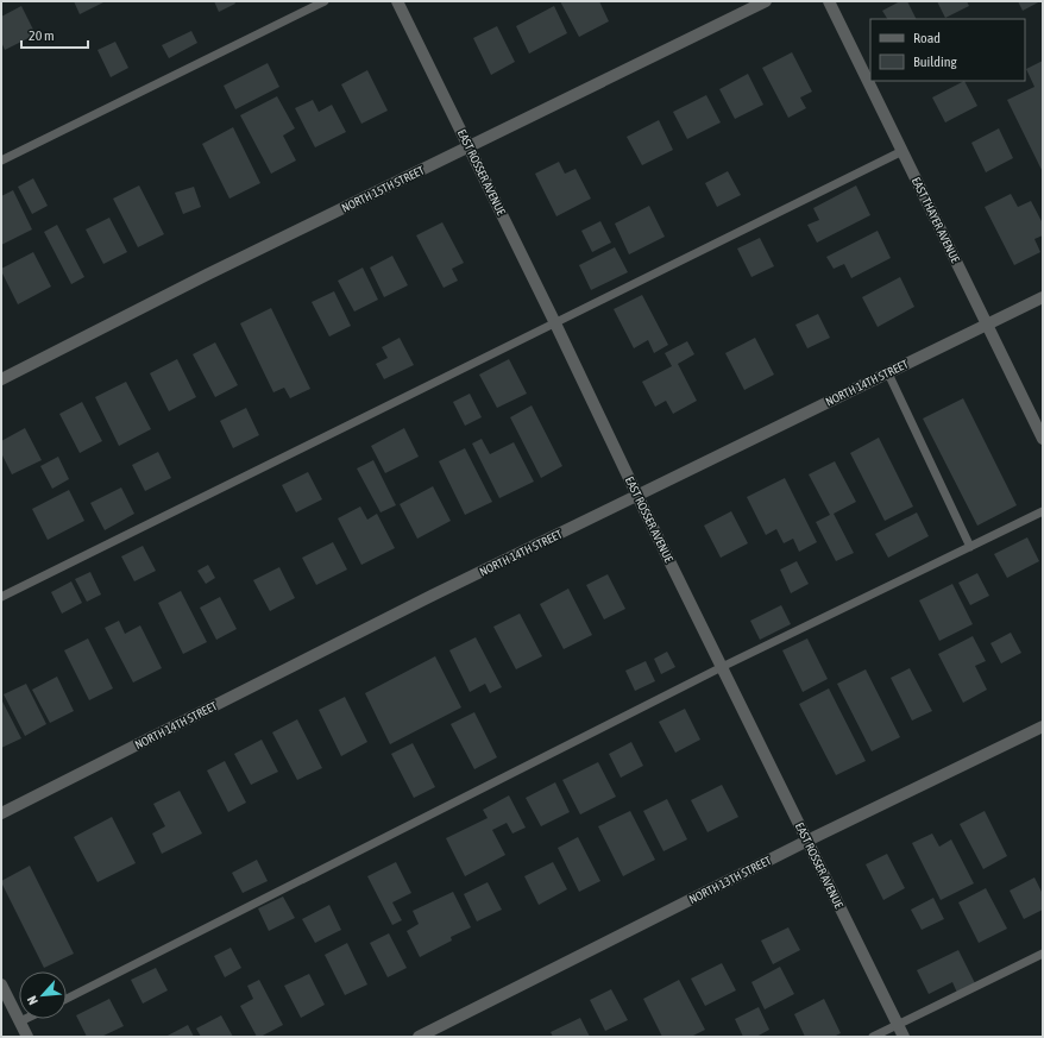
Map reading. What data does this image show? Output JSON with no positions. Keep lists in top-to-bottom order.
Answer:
{
  "streets": {
    "street": [
      "EAST ROSSER AVENUE",
      "NORTH 15TH STREET",
      "EAST THAYER AVENUE",
      "NORTH 14TH STREET",
      "NORTH 13TH STREET"
    ]
  },
  "crossings": [
    ["EAST ROSSER AVENUE", "NORTH 15TH STREET"],
    ["EAST ROSSER AVENUE", "NORTH 14TH STREET"],
    ["EAST ROSSER AVENUE", "NORTH 13TH STREET"],
    ["EAST THAYER AVENUE", "NORTH 14TH STREET"]
  ],
  "legend": ["Road", "Building"],
  "scale_bar": "20 m",
  "north": "bottom left"
}
